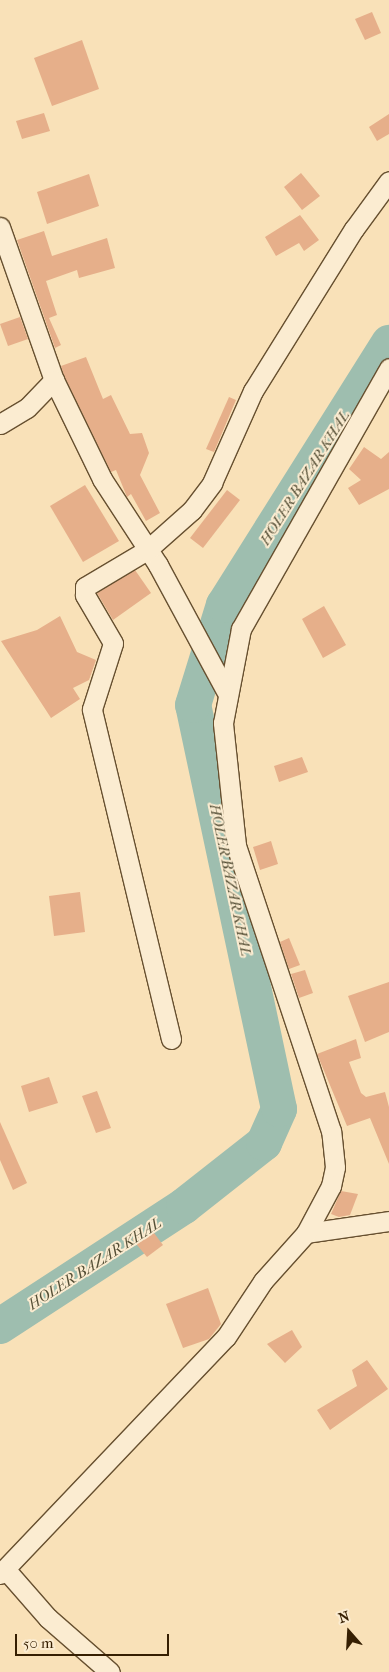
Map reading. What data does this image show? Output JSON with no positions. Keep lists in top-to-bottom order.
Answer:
{
  "water": ["HOLER BAZAR KHAL"],
  "scale_bar": "50 m",
  "north": "top"
}
